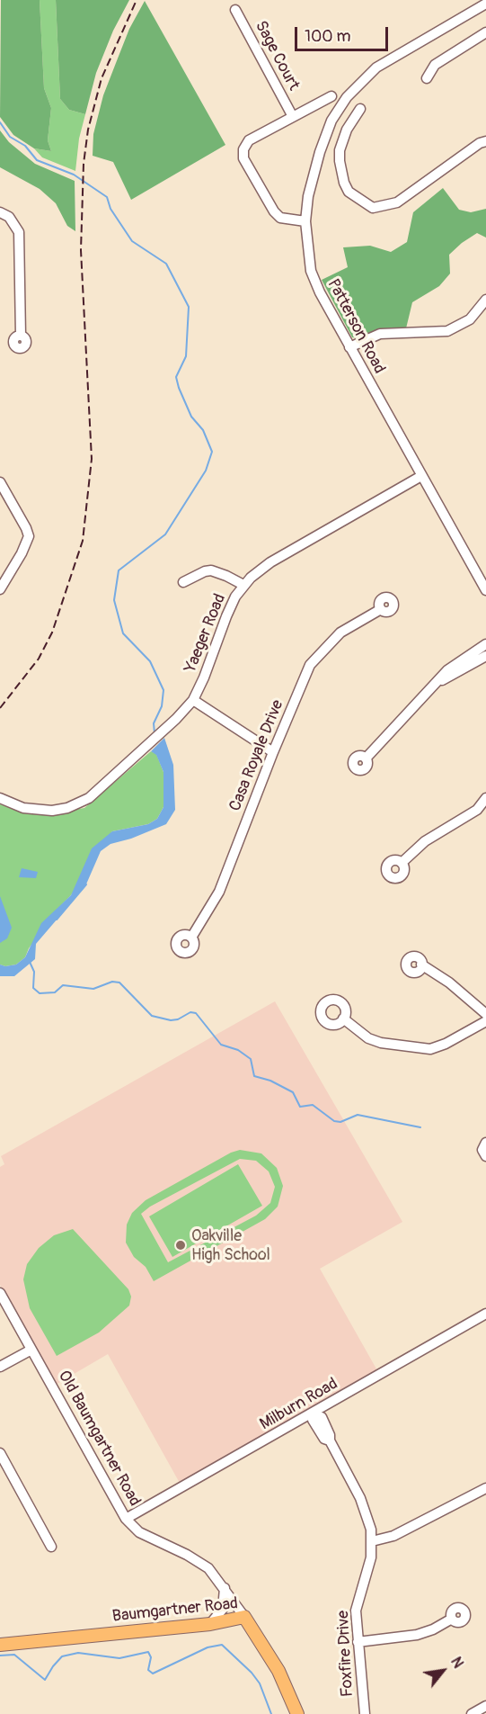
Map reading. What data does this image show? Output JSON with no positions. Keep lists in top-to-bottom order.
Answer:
{
  "streets": {
    "main road": ["Baumgartner Road"],
    "street": [
      "Sage Court",
      "Patterson Road",
      "Yaeger Road",
      "Casa Royale Drive",
      "Milburn Road",
      "Old Baumgartner Road",
      "Foxfire Drive"
    ]
  },
  "crossings": [
    ["Sage Court", "Patterson Road"],
    ["Patterson Road", "Yaeger Road"],
    ["Milburn Road", "Old Baumgartner Road"],
    ["Milburn Road", "Foxfire Drive"],
    ["Old Baumgartner Road", "Baumgartner Road"]
  ],
  "places": ["Oakville High School"],
  "scale_bar": "100 m",
  "north": "top right"
}
